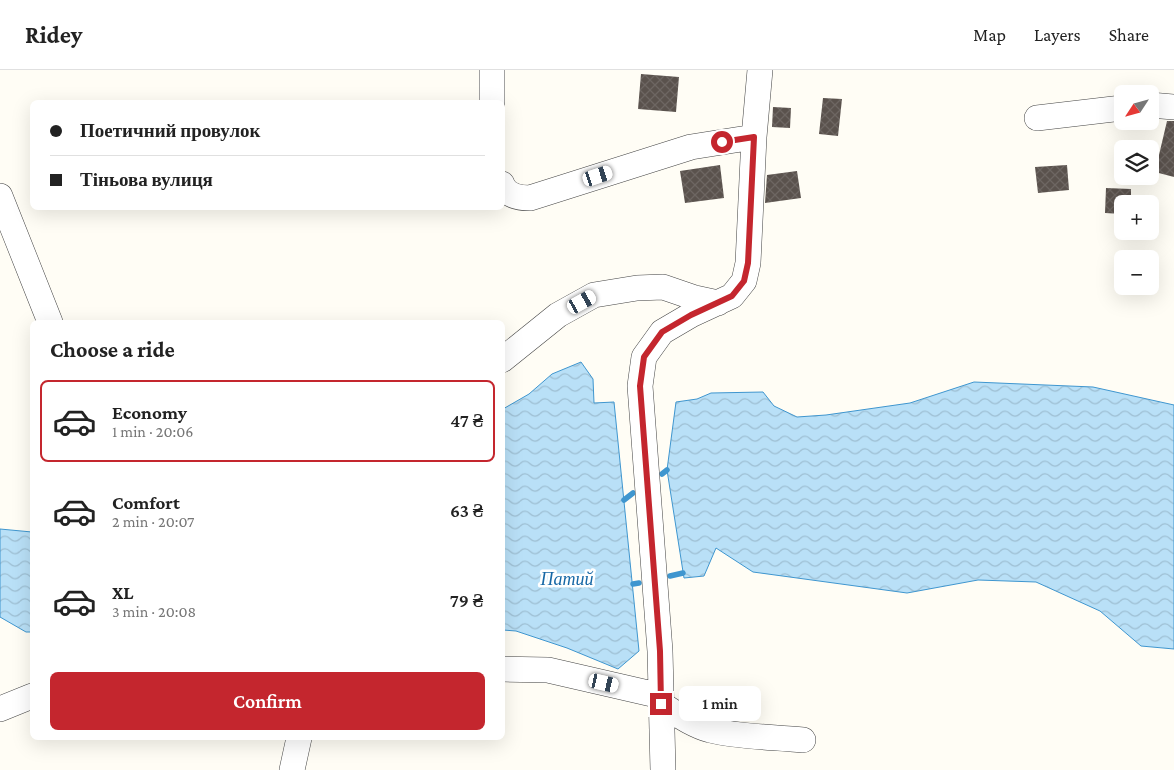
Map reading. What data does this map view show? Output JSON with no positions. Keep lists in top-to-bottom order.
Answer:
{
  "water": ["Патий"],
  "north": "bottom left",
  "page": {
    "header": "Ridey",
    "nav": ["Map", "Layers", "Share"],
    "map_buttons": ["+", "−"],
    "banner": ["Поетичний провулок", "Тіньова вулиця"],
    "heading": "Choose a ride",
    "list": [
      {
        "name": "Economy",
        "note": "1 min · 20:06",
        "value": "47 ₴"
      },
      {
        "name": "Comfort",
        "note": "2 min · 20:07",
        "value": "63 ₴"
      },
      {
        "name": "XL",
        "note": "3 min · 20:08",
        "value": "79 ₴"
      }
    ],
    "buttons": "Confirm",
    "bubble": "1 min"
  }
}
